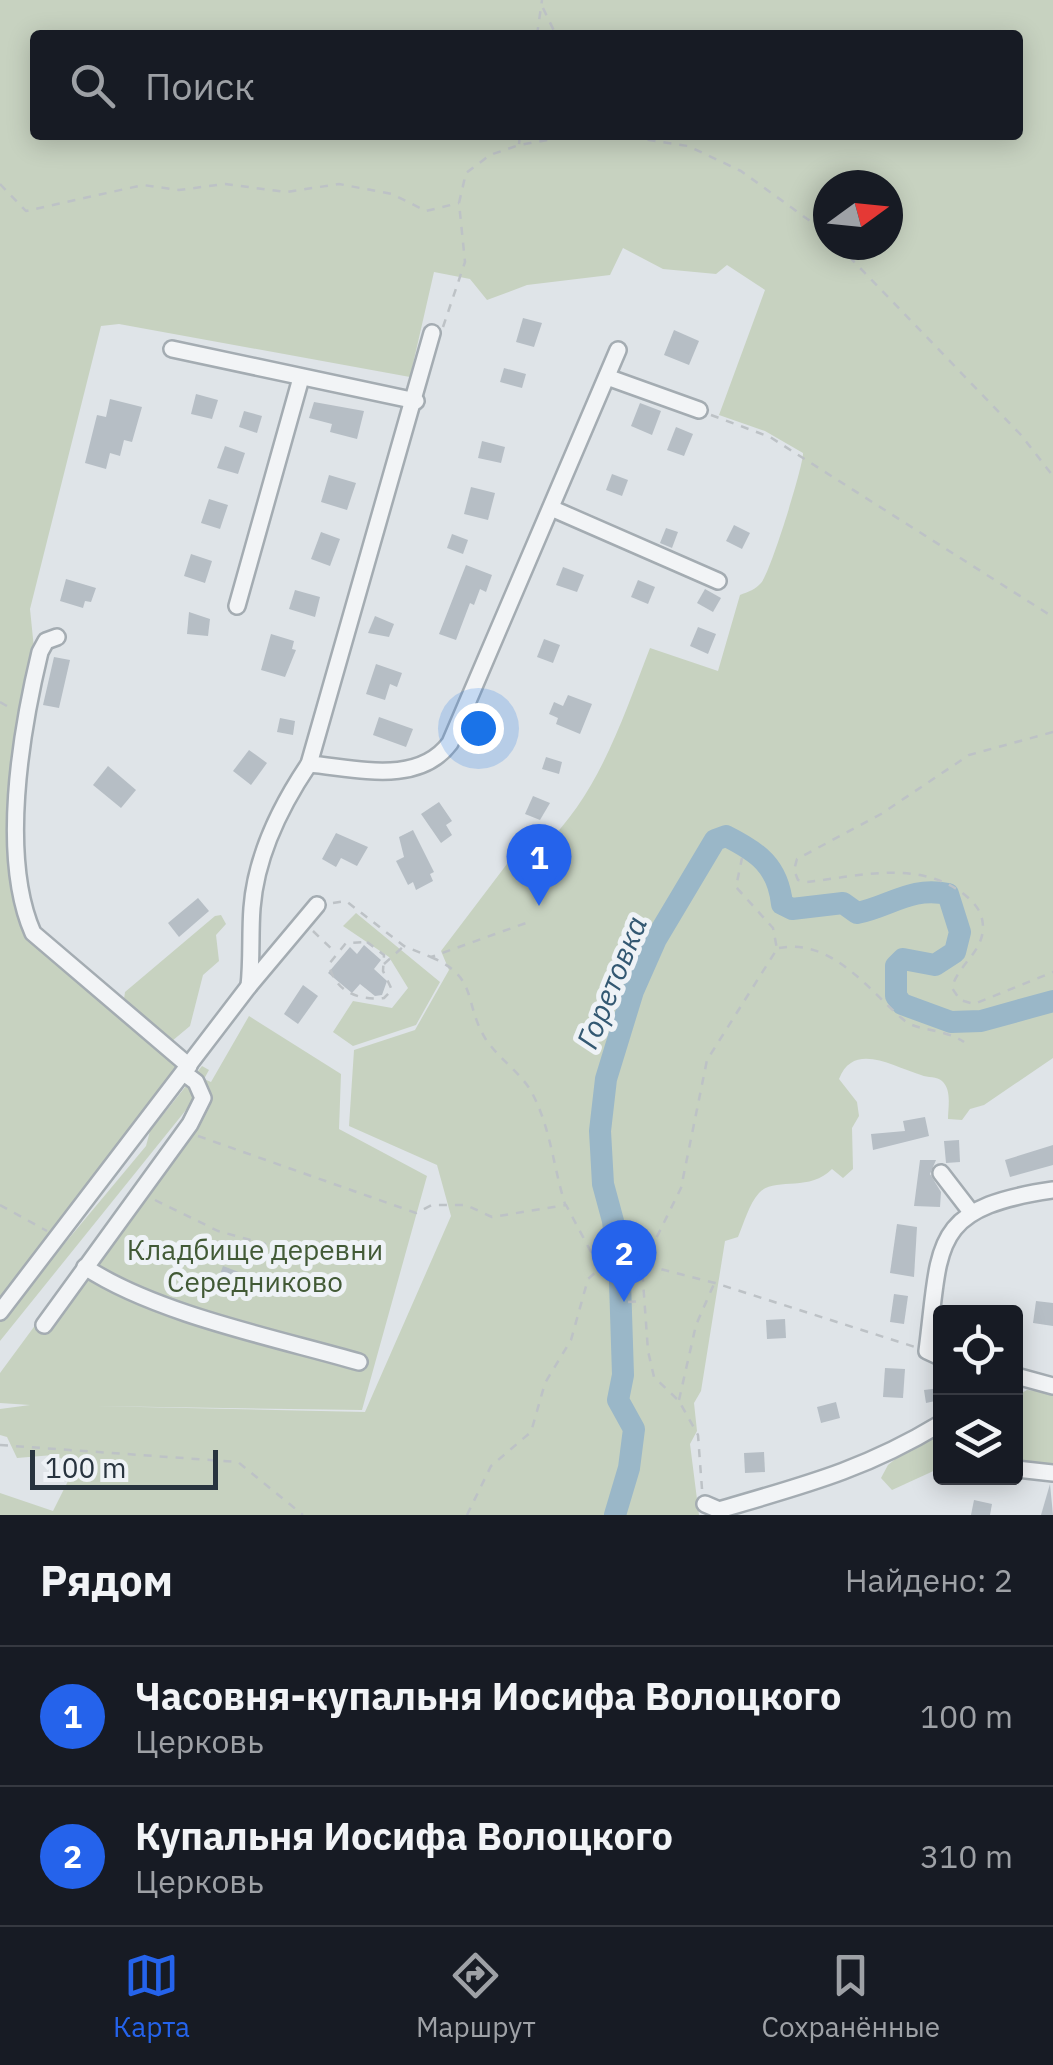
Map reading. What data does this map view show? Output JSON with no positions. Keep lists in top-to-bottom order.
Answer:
{
  "water": ["Горетовка"],
  "parks": ["Кладбище деревни Середниково"],
  "scale_bar": "100 m",
  "north": "right",
  "page": {
    "search": "Поиск",
    "pins": ["1", "2"],
    "scale": "100 m",
    "heading": ["Рядом", "Найдено: 2"],
    "list": [
      {
        "mark": "1",
        "name": "Часовня-купальня Иосифа Волоцкого",
        "note": "Церковь",
        "value": "100 m"
      },
      {
        "mark": "2",
        "name": "Купальня Иосифа Волоцкого",
        "note": "Церковь",
        "value": "310 m"
      }
    ],
    "nav": ["Карта", "Маршрут", "Сохранённые"]
  }
}
